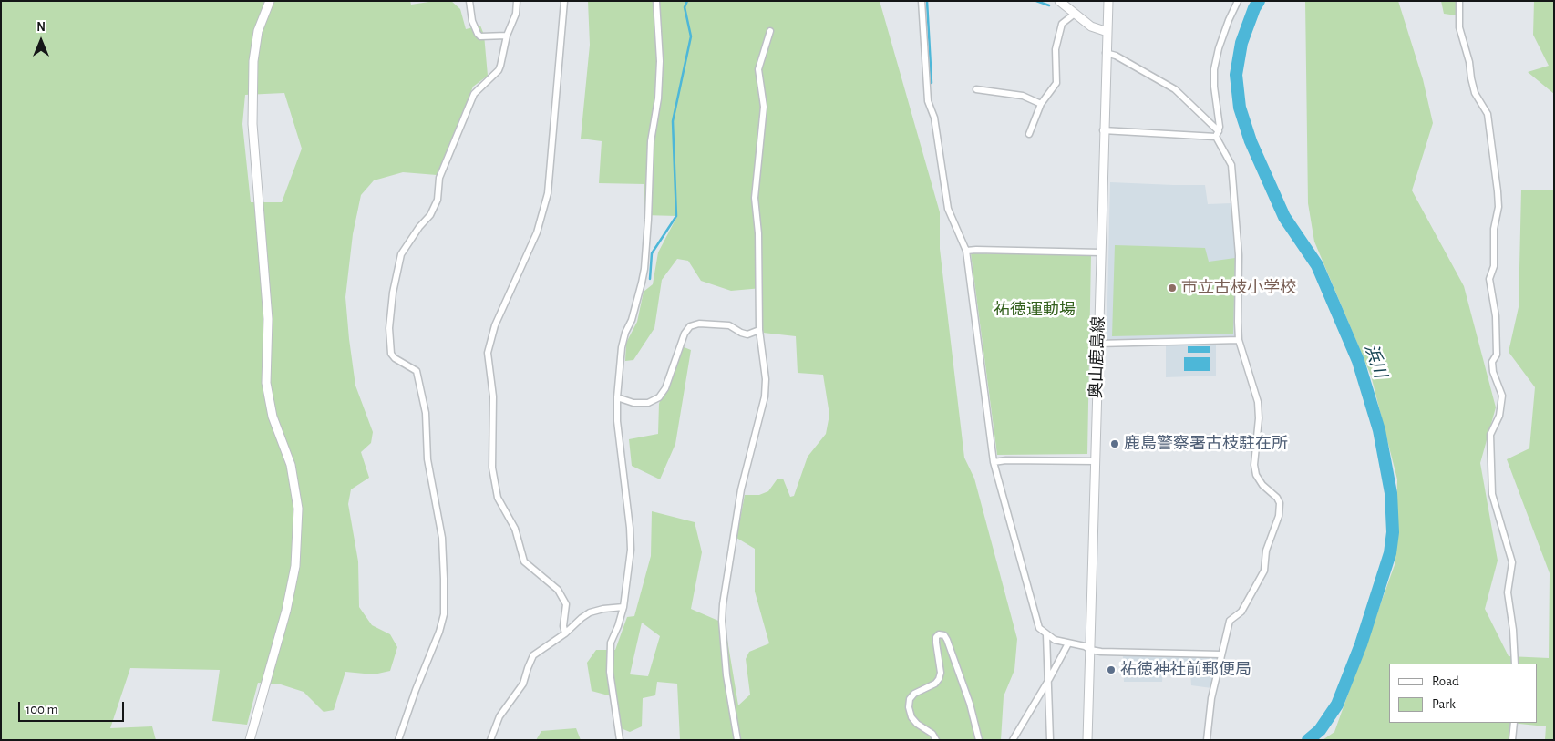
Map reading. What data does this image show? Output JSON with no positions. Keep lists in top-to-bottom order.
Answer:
{
  "streets": {
    "main road": ["奥山鹿島線"]
  },
  "water": ["浜川"],
  "parks": ["祐徳運動場"],
  "places": ["市立古枝小学校", "鹿島警察署古枝駐在所", "祐徳神社前郵便局"],
  "legend": ["Road", "Park"],
  "scale_bar": "100 m",
  "north": "top"
}
